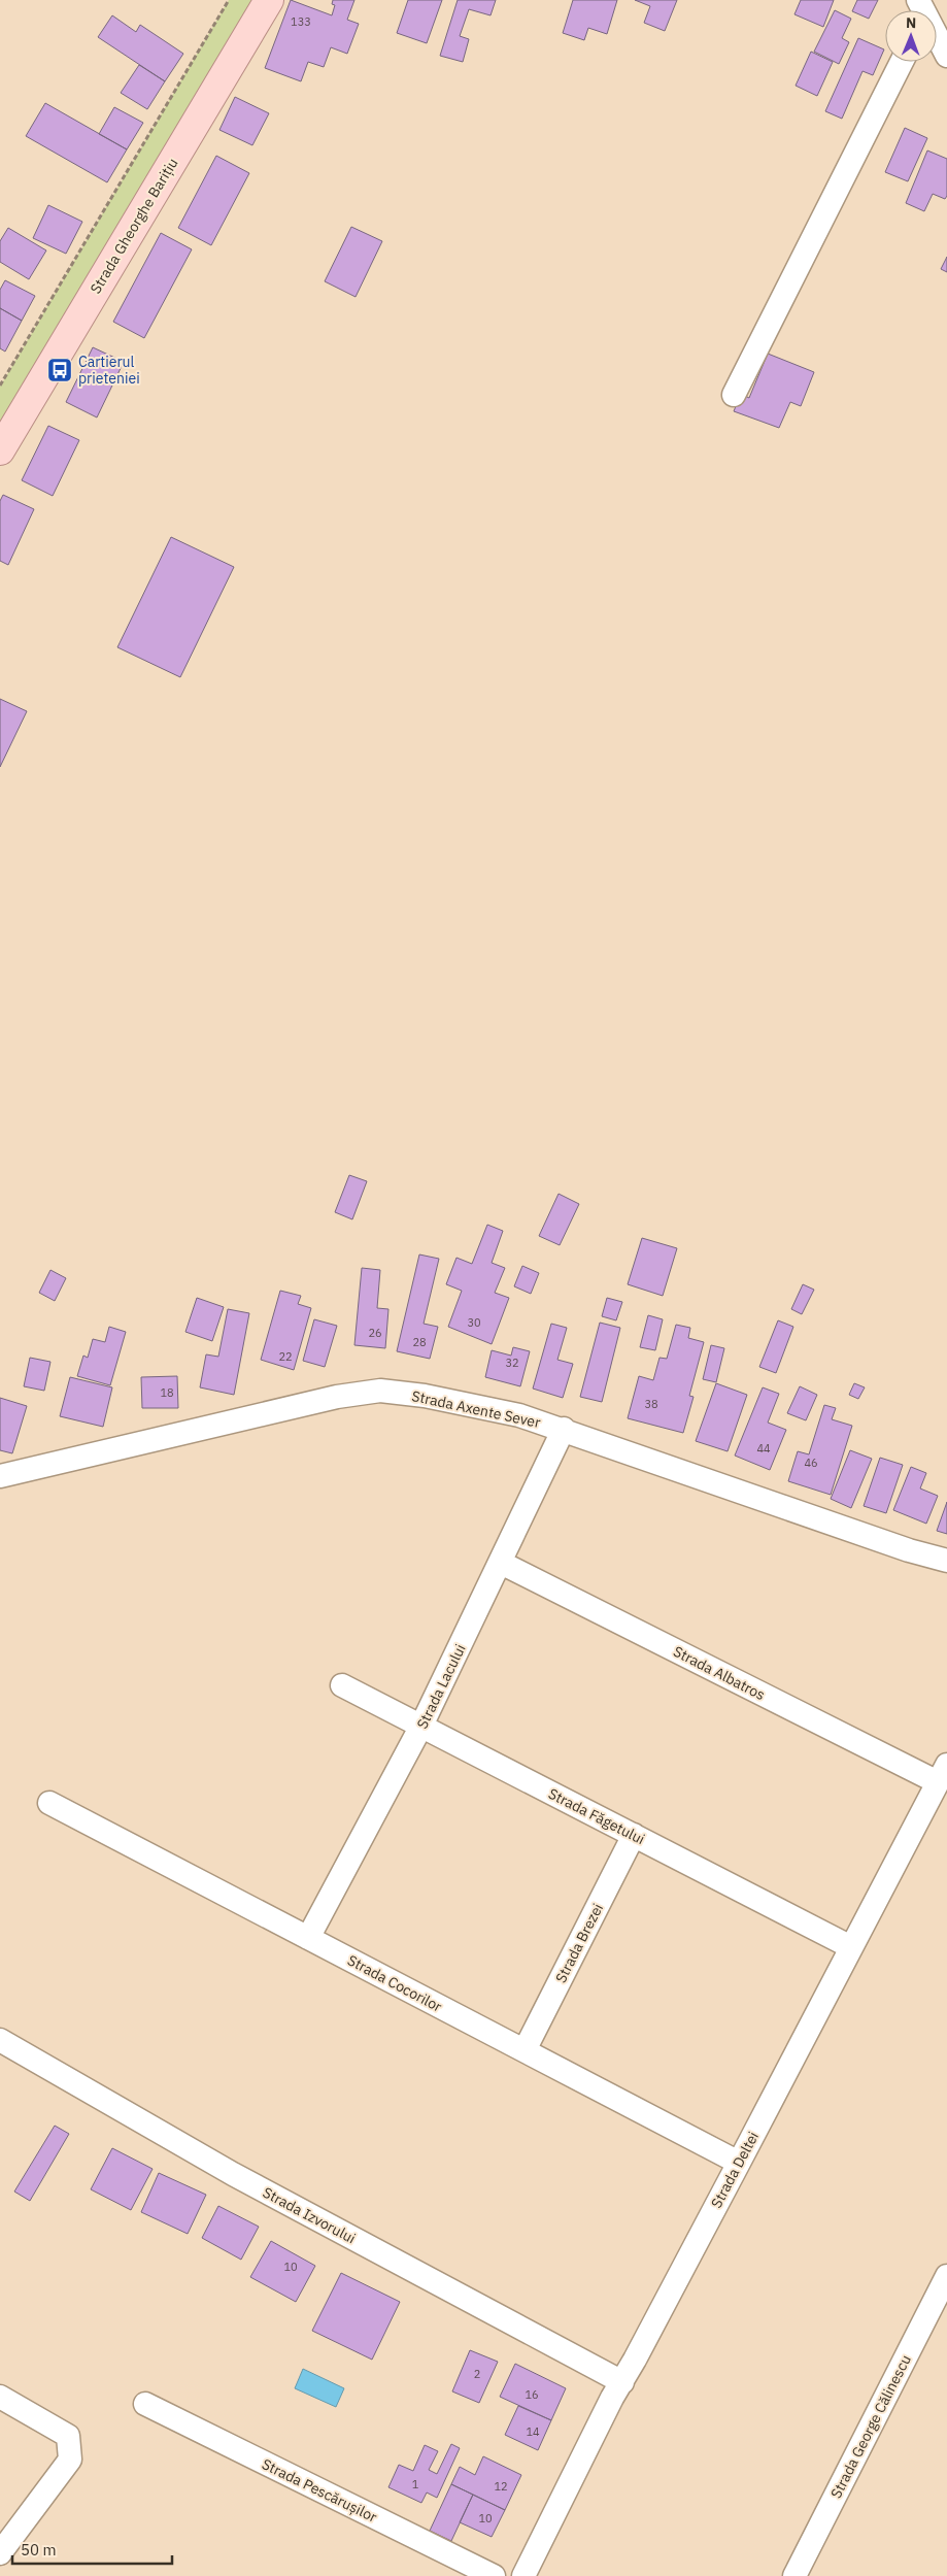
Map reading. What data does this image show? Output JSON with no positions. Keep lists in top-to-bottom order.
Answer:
{
  "streets": {
    "main road": ["Strada Gheorghe Barițiu"],
    "street": [
      "Strada Axente Sever",
      "Strada Albatros",
      "Strada Lacului",
      "Strada Făgetului",
      "Strada Brezei",
      "Strada Cocorilor",
      "Strada Deltei",
      "Strada Izvorului",
      "Strada George Călinescu",
      "Strada Pescărușilor"
    ]
  },
  "crossings": [
    ["Strada Axente Sever", "Strada Lacului"],
    ["Strada Albatros", "Strada Lacului"],
    ["Strada Albatros", "Strada Deltei"],
    ["Strada Lacului", "Strada Făgetului"],
    ["Strada Lacului", "Strada Cocorilor"],
    ["Strada Făgetului", "Strada Brezei"],
    ["Strada Făgetului", "Strada Deltei"],
    ["Strada Brezei", "Strada Cocorilor"],
    ["Strada Cocorilor", "Strada Deltei"],
    ["Strada Deltei", "Strada Izvorului"]
  ],
  "places": {
    "bus stop": ["Cartierul prieteniei"]
  },
  "house_numbers": [
    "133",
    "30",
    "26",
    "28",
    "22",
    "32",
    "18",
    "38",
    "44",
    "46",
    "10",
    "2",
    "16",
    "14",
    "1",
    "12",
    "10"
  ],
  "scale_bar": "50 m",
  "north": "top"
}
